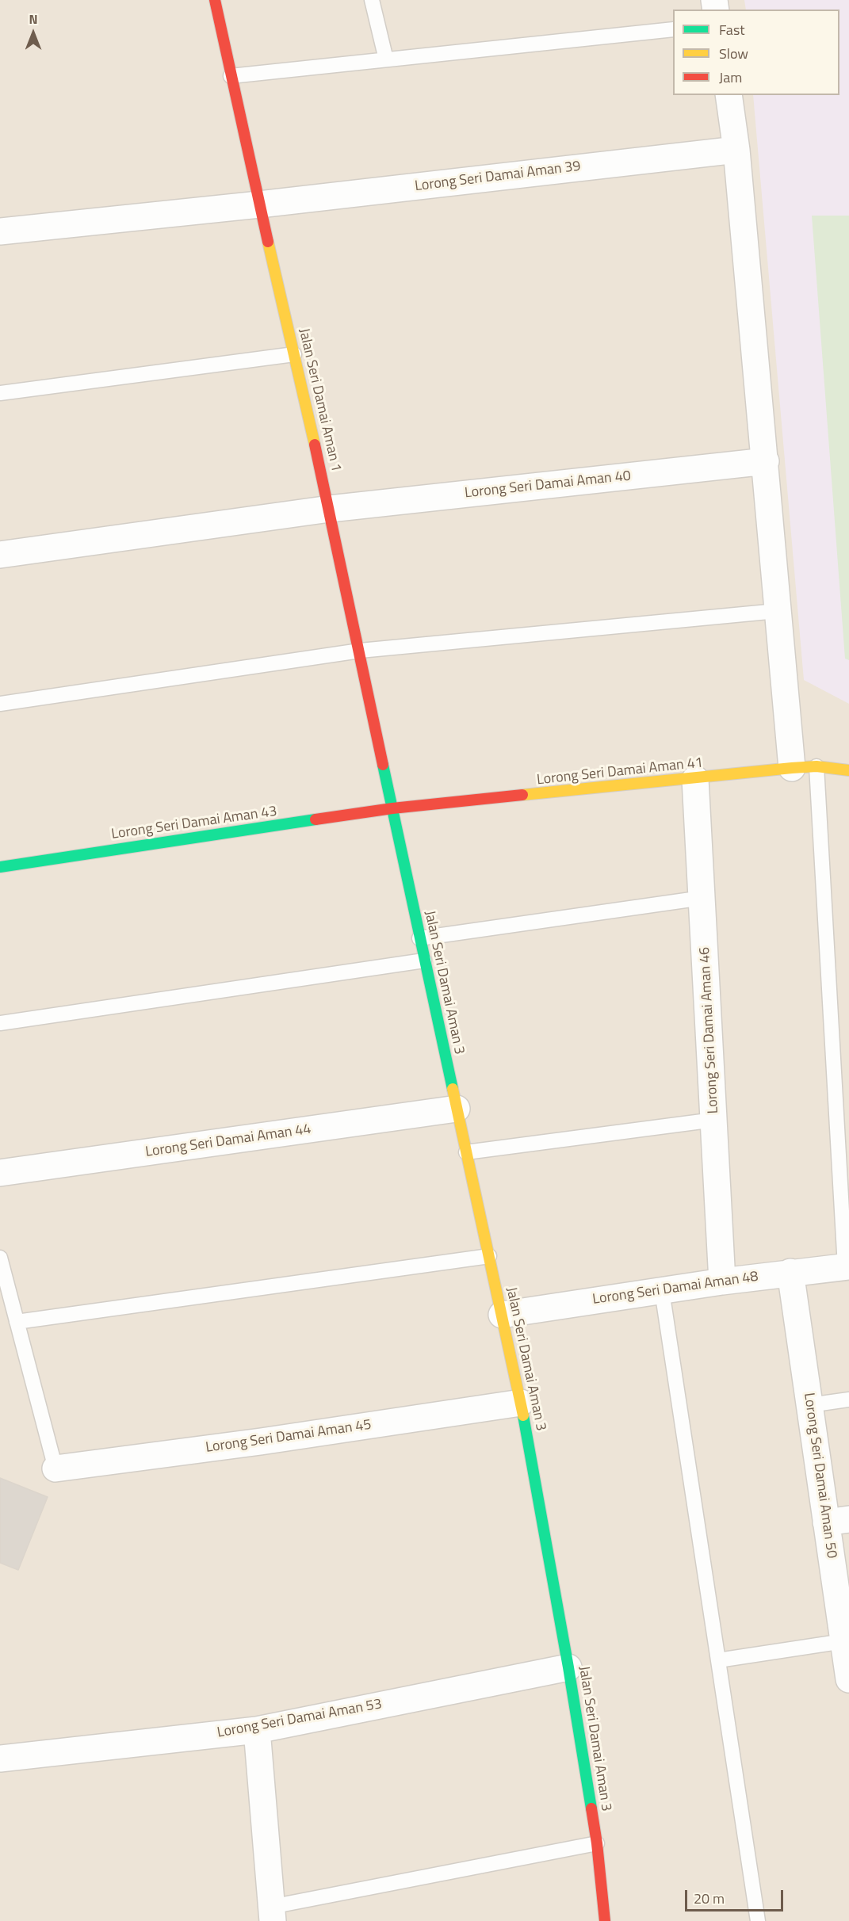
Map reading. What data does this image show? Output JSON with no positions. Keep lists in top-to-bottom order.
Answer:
{
  "streets": {
    "street": [
      "Lorong Seri Damai Aman 39",
      "Jalan Seri Damai Aman 1",
      "Lorong Seri Damai Aman 40",
      "Lorong Seri Damai Aman 41",
      "Lorong Seri Damai Aman 43",
      "Jalan Seri Damai Aman 3",
      "Lorong Seri Damai Aman 46",
      "Lorong Seri Damai Aman 44",
      "Lorong Seri Damai Aman 48",
      "Lorong Seri Damai Aman 45",
      "Lorong Seri Damai Aman 50",
      "Lorong Seri Damai Aman 53"
    ]
  },
  "crossings": [
    ["Lorong Seri Damai Aman 39", "Jalan Seri Damai Aman 1"],
    ["Jalan Seri Damai Aman 1", "Lorong Seri Damai Aman 40"],
    ["Jalan Seri Damai Aman 1", "Lorong Seri Damai Aman 41"],
    ["Jalan Seri Damai Aman 1", "Lorong Seri Damai Aman 43"],
    ["Jalan Seri Damai Aman 1", "Jalan Seri Damai Aman 3"],
    ["Lorong Seri Damai Aman 41", "Lorong Seri Damai Aman 43"],
    ["Lorong Seri Damai Aman 41", "Jalan Seri Damai Aman 3"],
    ["Lorong Seri Damai Aman 41", "Lorong Seri Damai Aman 46"],
    ["Lorong Seri Damai Aman 43", "Jalan Seri Damai Aman 3"],
    ["Jalan Seri Damai Aman 3", "Lorong Seri Damai Aman 44"],
    ["Jalan Seri Damai Aman 3", "Lorong Seri Damai Aman 48"],
    ["Jalan Seri Damai Aman 3", "Lorong Seri Damai Aman 45"],
    ["Jalan Seri Damai Aman 3", "Lorong Seri Damai Aman 53"],
    ["Lorong Seri Damai Aman 46", "Lorong Seri Damai Aman 48"],
    ["Lorong Seri Damai Aman 48", "Lorong Seri Damai Aman 50"]
  ],
  "legend": ["Fast", "Slow", "Jam"],
  "scale_bar": "20 m",
  "north": "top"
}
